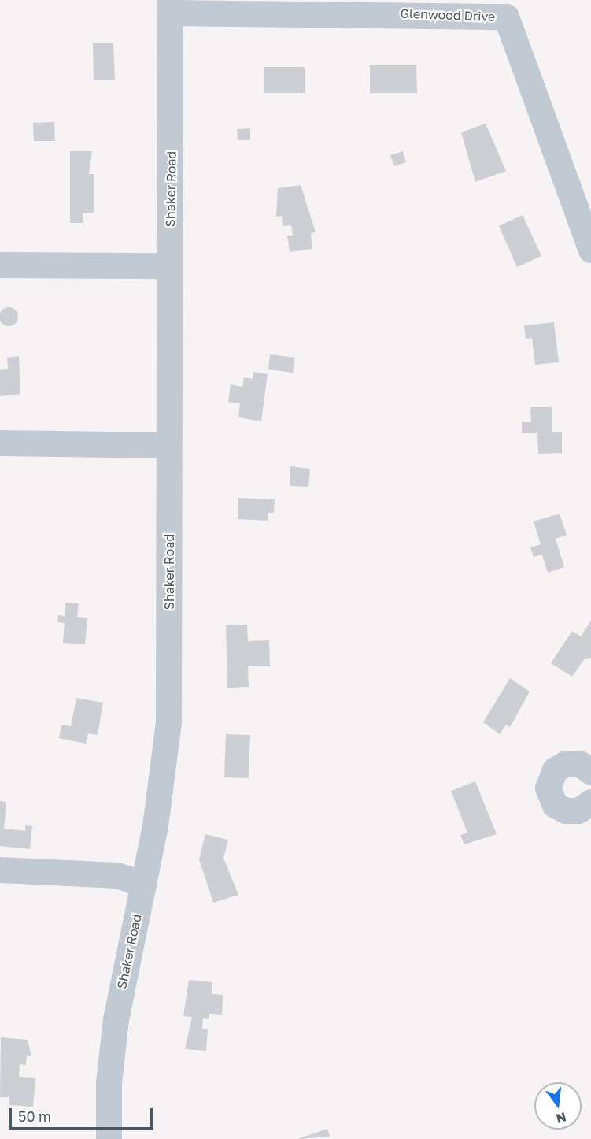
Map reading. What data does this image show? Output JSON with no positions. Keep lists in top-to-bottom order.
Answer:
{
  "streets": {
    "street": ["Glenwood Drive", "Shaker Road"]
  },
  "crossings": [
    ["Glenwood Drive", "Shaker Road"]
  ],
  "scale_bar": "50 m",
  "north": "bottom"
}
